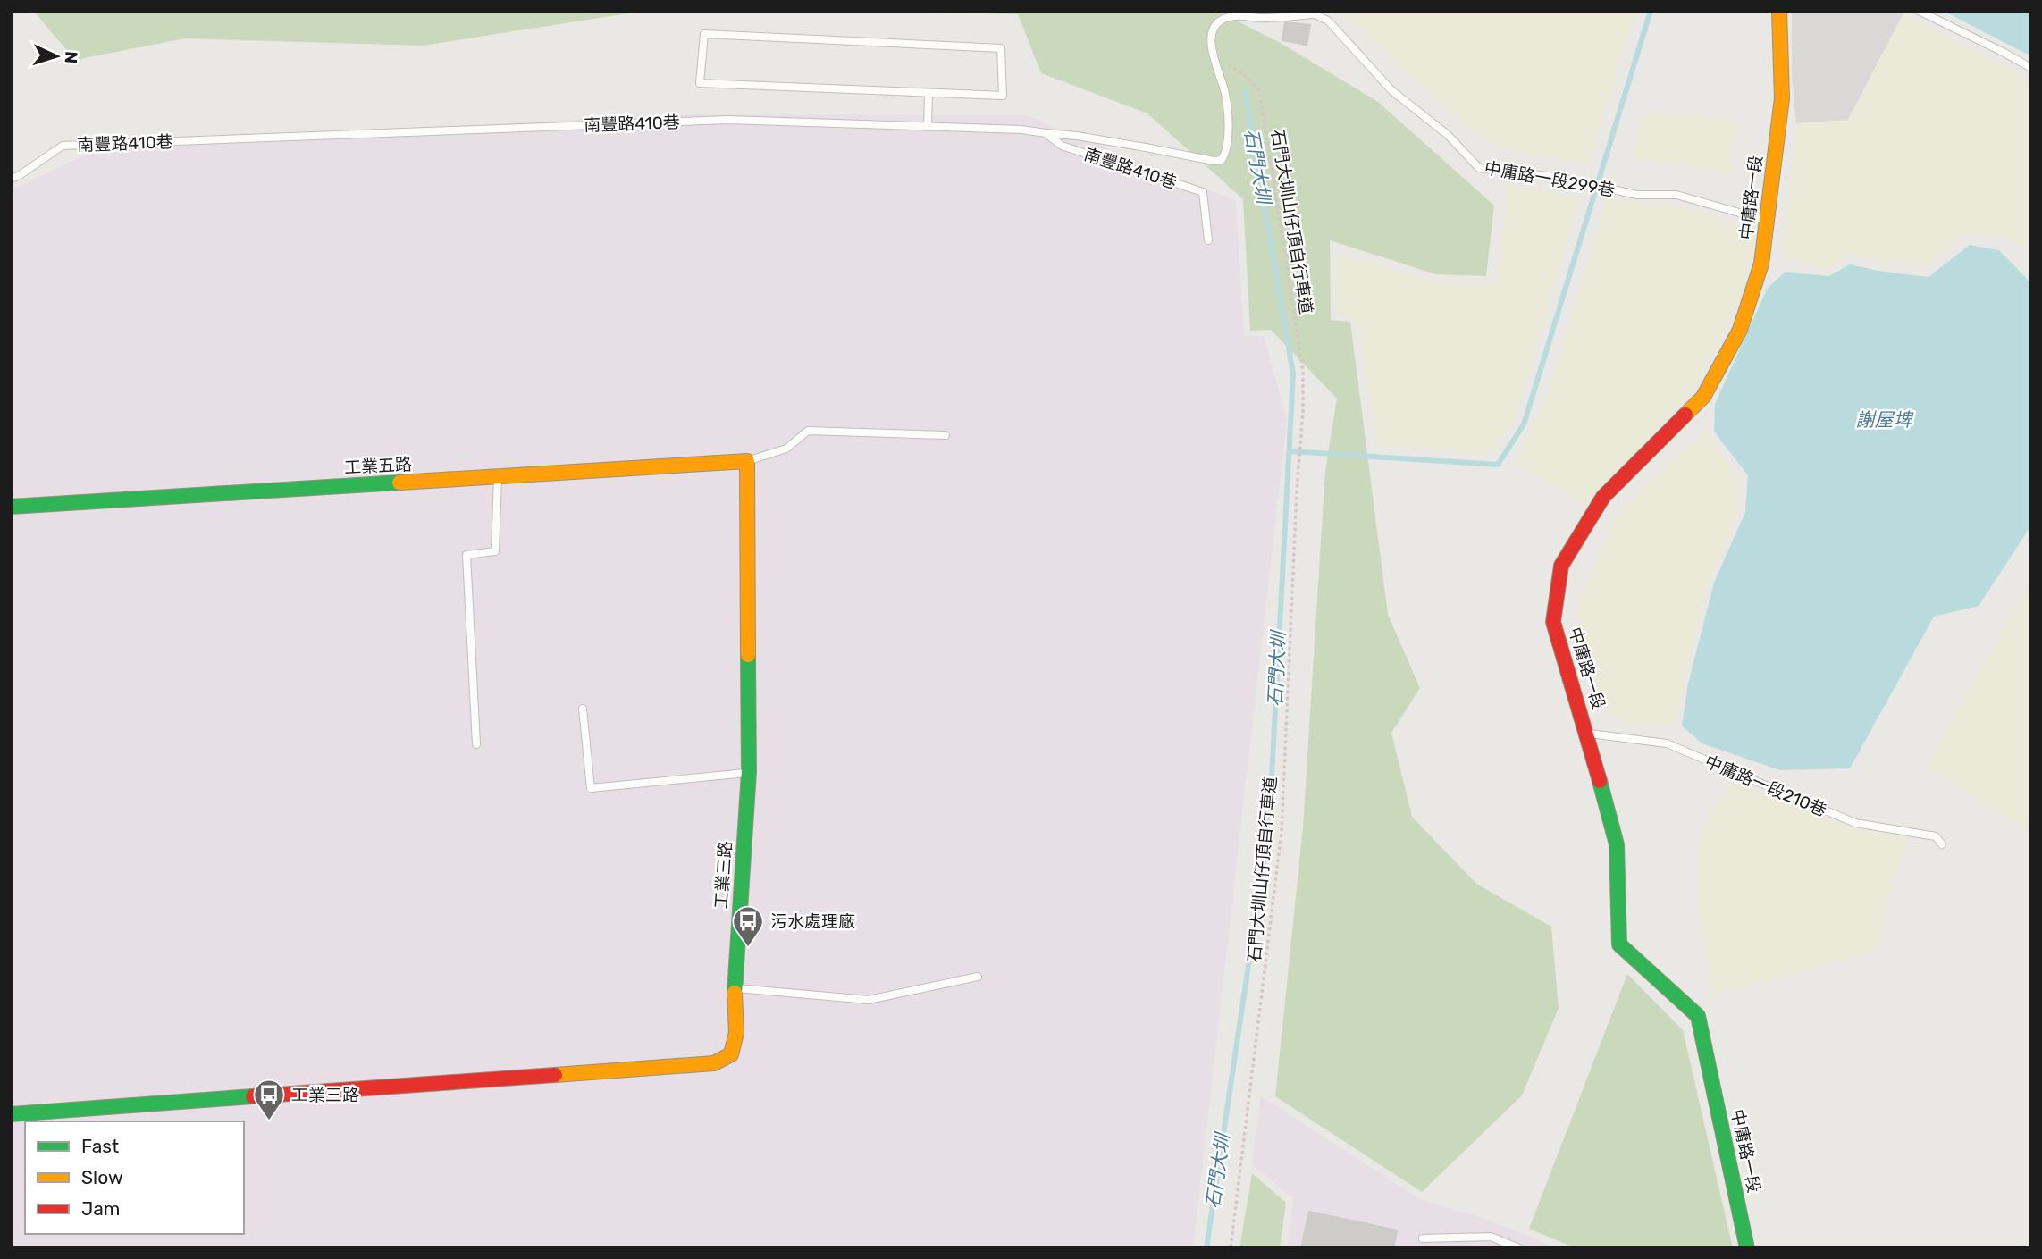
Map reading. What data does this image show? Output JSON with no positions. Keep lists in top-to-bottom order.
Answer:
{
  "streets": {
    "street": ["中庸路一段", "工業五路", "工業三路"],
    "lane": ["南豐路410巷", "中庸路一段299巷", "中庸路一段210巷"],
    "path": ["石門大圳山仔頂自行車道"]
  },
  "crossings": [
    ["南豐路410巷", "中庸路一段299巷"],
    ["中庸路一段299巷", "中庸路一段"],
    ["中庸路一段299巷", "石門大圳山仔頂自行車道"],
    ["中庸路一段", "中庸路一段210巷"],
    ["工業五路", "工業三路"]
  ],
  "water": ["石門大圳", "謝屋埤"],
  "places": {
    "bus stop": ["污水處理廠", "工業三路"]
  },
  "legend": ["Fast", "Slow", "Jam"],
  "north": "right"
}
